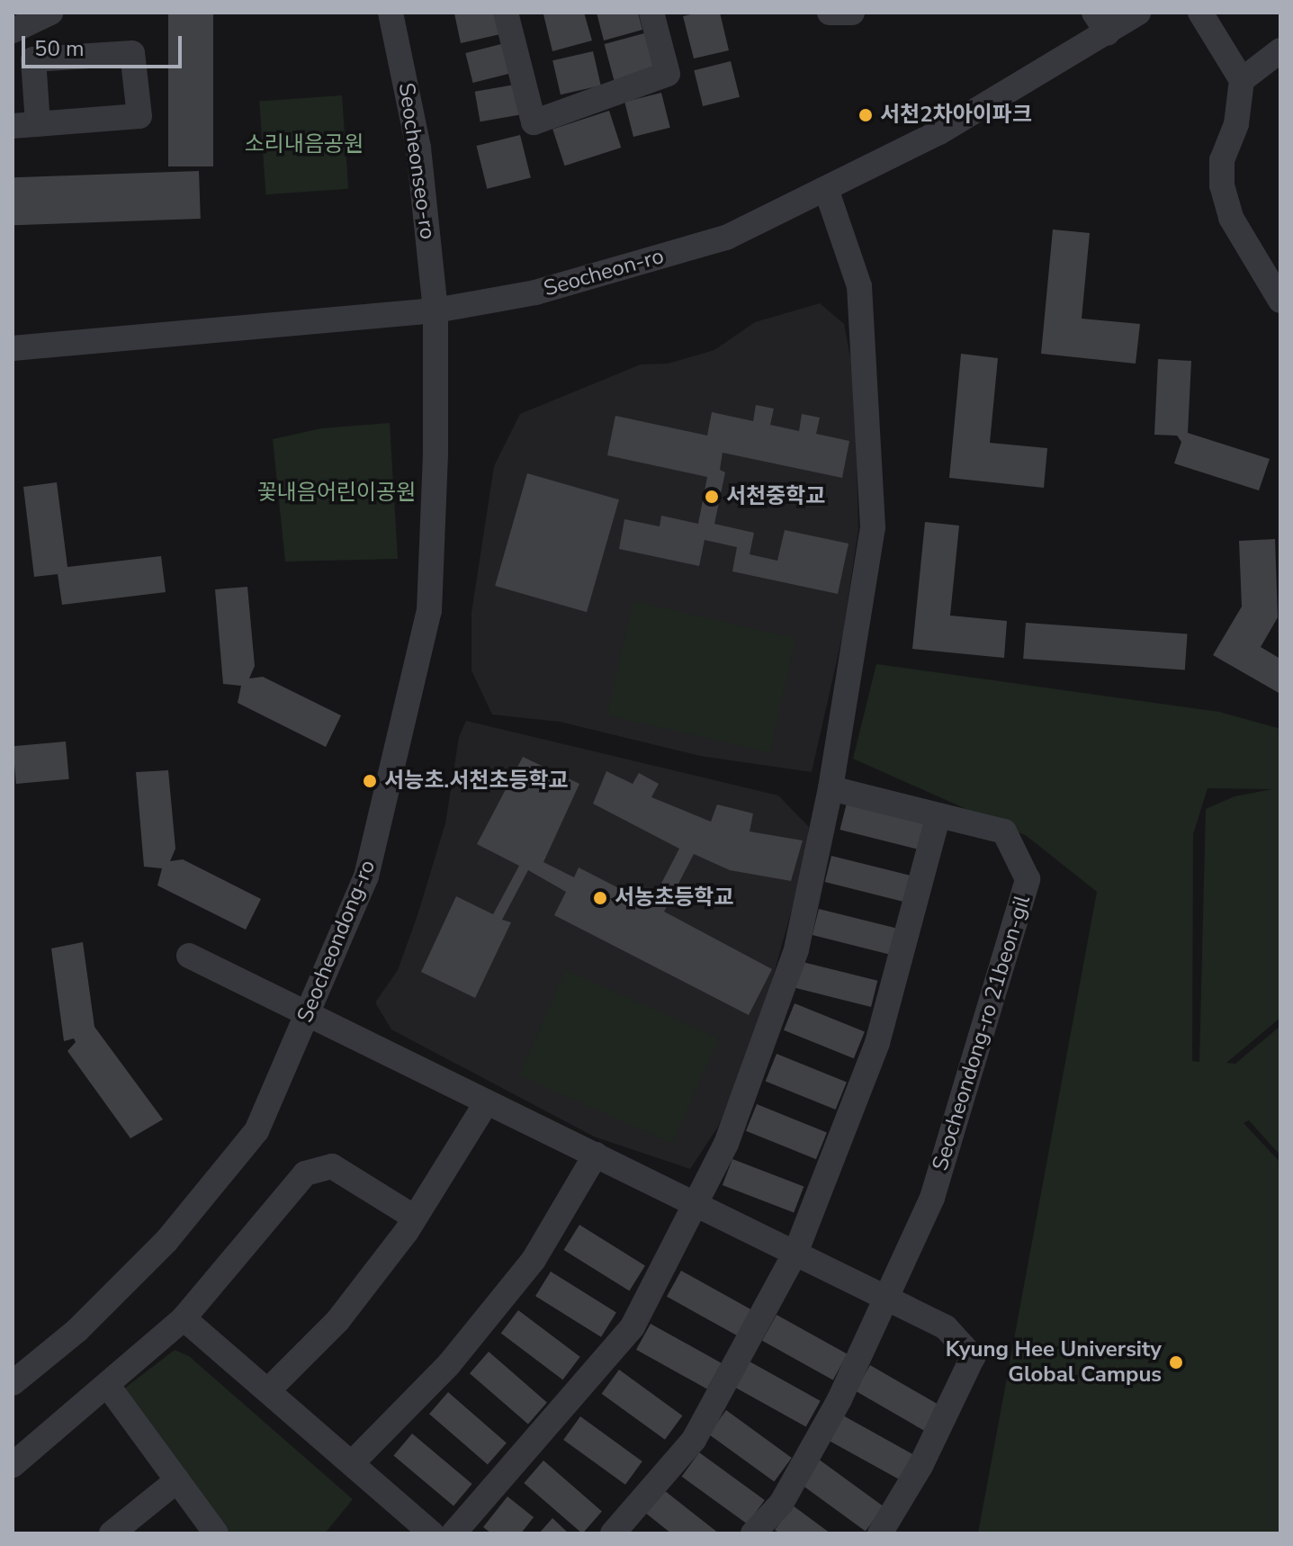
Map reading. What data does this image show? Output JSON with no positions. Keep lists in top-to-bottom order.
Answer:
{
  "streets": {
    "street": [
      "Seocheonseo-ro",
      "Seocheon-ro",
      "Seocheondong-ro",
      "Seocheondong-ro 21beon-gil"
    ]
  },
  "crossings": [
    ["Seocheonseo-ro", "Seocheon-ro"],
    ["Seocheonseo-ro", "Seocheondong-ro"],
    ["Seocheon-ro", "Seocheondong-ro"]
  ],
  "parks": ["소리내음공원", "꽃내음어린이공원"],
  "places": [
    "서천2차아이파크",
    "서천중학교",
    "서능초.서천초등학교",
    "서농초등학교",
    "Kyung Hee University Global Campus"
  ],
  "scale_bar": "50 m"
}
